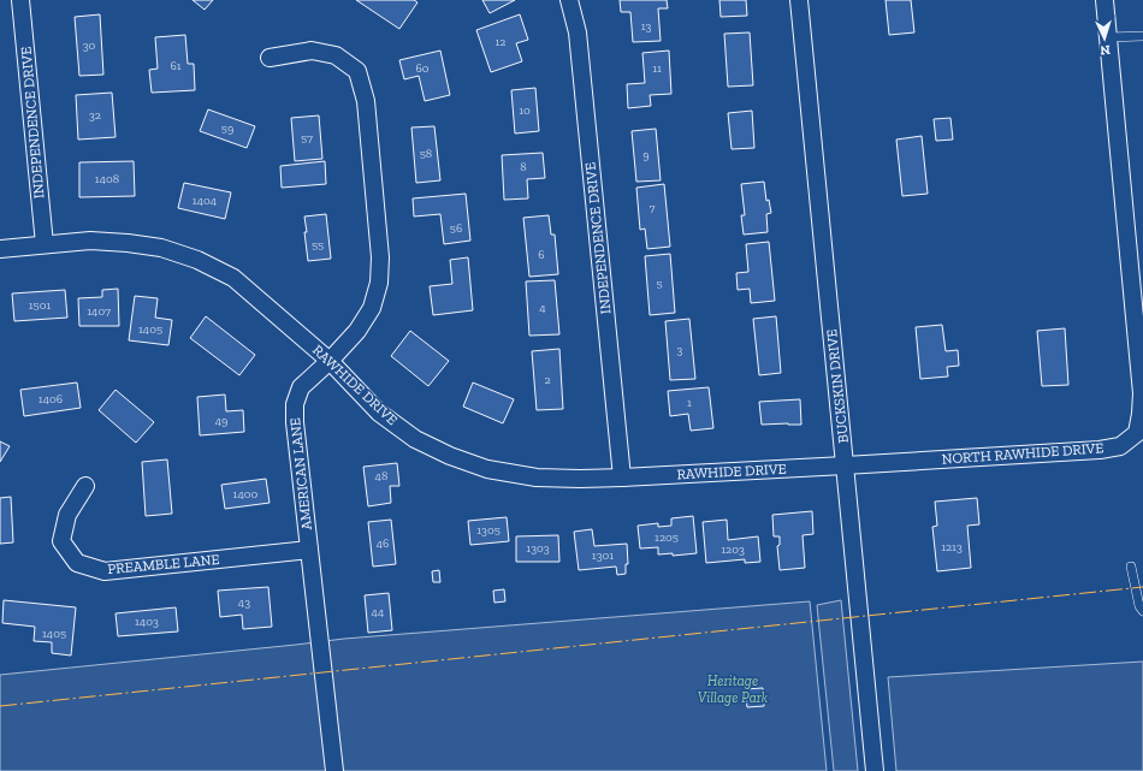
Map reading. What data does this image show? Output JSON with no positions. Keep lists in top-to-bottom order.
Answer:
{
  "streets": {
    "street": [
      "INDEPENDENCE DRIVE",
      "RAWHIDE DRIVE",
      "BUCKSKIN DRIVE",
      "NORTH RAWHIDE DRIVE",
      "AMERICAN LANE",
      "PREAMBLE LANE"
    ]
  },
  "crossings": [
    ["INDEPENDENCE DRIVE", "RAWHIDE DRIVE"],
    ["RAWHIDE DRIVE", "BUCKSKIN DRIVE"],
    ["RAWHIDE DRIVE", "NORTH RAWHIDE DRIVE"],
    ["RAWHIDE DRIVE", "AMERICAN LANE"],
    ["BUCKSKIN DRIVE", "NORTH RAWHIDE DRIVE"],
    ["AMERICAN LANE", "PREAMBLE LANE"]
  ],
  "parks": ["Heritage Village Park"],
  "house_numbers": [
    "13",
    "12",
    "30",
    "61",
    "60",
    "11",
    "10",
    "32",
    "59",
    "57",
    "58",
    "9",
    "8",
    "1408",
    "1404",
    "7",
    "56",
    "55",
    "6",
    "5",
    "1501",
    "4",
    "1407",
    "1405",
    "3",
    "2",
    "1406",
    "1",
    "49",
    "48",
    "1400",
    "1305",
    "1205",
    "46",
    "1213",
    "1303",
    "1203",
    "1301",
    "43",
    "44",
    "1403",
    "1405"
  ],
  "north": "bottom"
}
